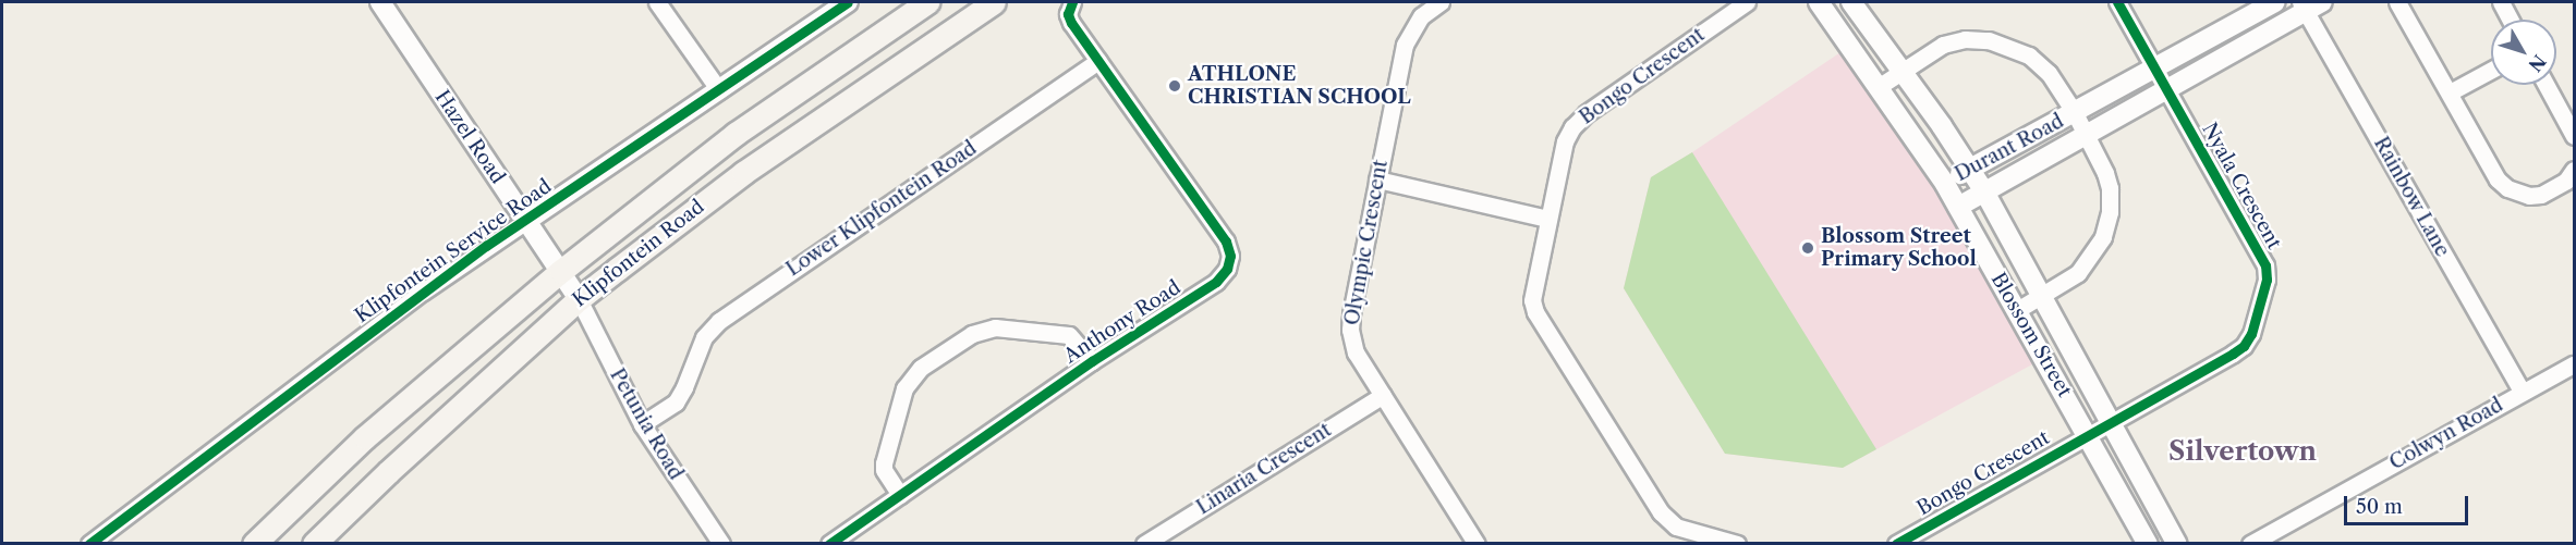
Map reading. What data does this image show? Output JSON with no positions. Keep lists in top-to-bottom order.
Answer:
{
  "streets": {
    "main road": ["Klipfontein Road"],
    "street": [
      "Bongo Crescent",
      "Hazel Road",
      "Durant Road",
      "Nyala Crescent",
      "Rainbow Lane",
      "Lower Klipfontein Road",
      "Olympic Crescent",
      "Klipfontein Service Road",
      "Anthony Road",
      "Blossom Street",
      "Petunia Road",
      "Colwyn Road",
      "Linaria Crescent"
    ]
  },
  "crossings": [
    ["Bongo Crescent", "Nyala Crescent"],
    ["Bongo Crescent", "Blossom Street"],
    ["Hazel Road", "Klipfontein Service Road"],
    ["Hazel Road", "Klipfontein Road"],
    ["Hazel Road", "Petunia Road"],
    ["Durant Road", "Nyala Crescent"],
    ["Durant Road", "Rainbow Lane"],
    ["Durant Road", "Blossom Street"],
    ["Nyala Crescent", "Blossom Street"],
    ["Rainbow Lane", "Colwyn Road"],
    ["Lower Klipfontein Road", "Anthony Road"],
    ["Lower Klipfontein Road", "Petunia Road"],
    ["Olympic Crescent", "Linaria Crescent"],
    ["Klipfontein Road", "Petunia Road"]
  ],
  "districts": ["Silvertown"],
  "places": ["ATHLONE CHRISTIAN SCHOOL", "Blossom Street Primary School"],
  "scale_bar": "50 m",
  "north": "bottom right"
}
